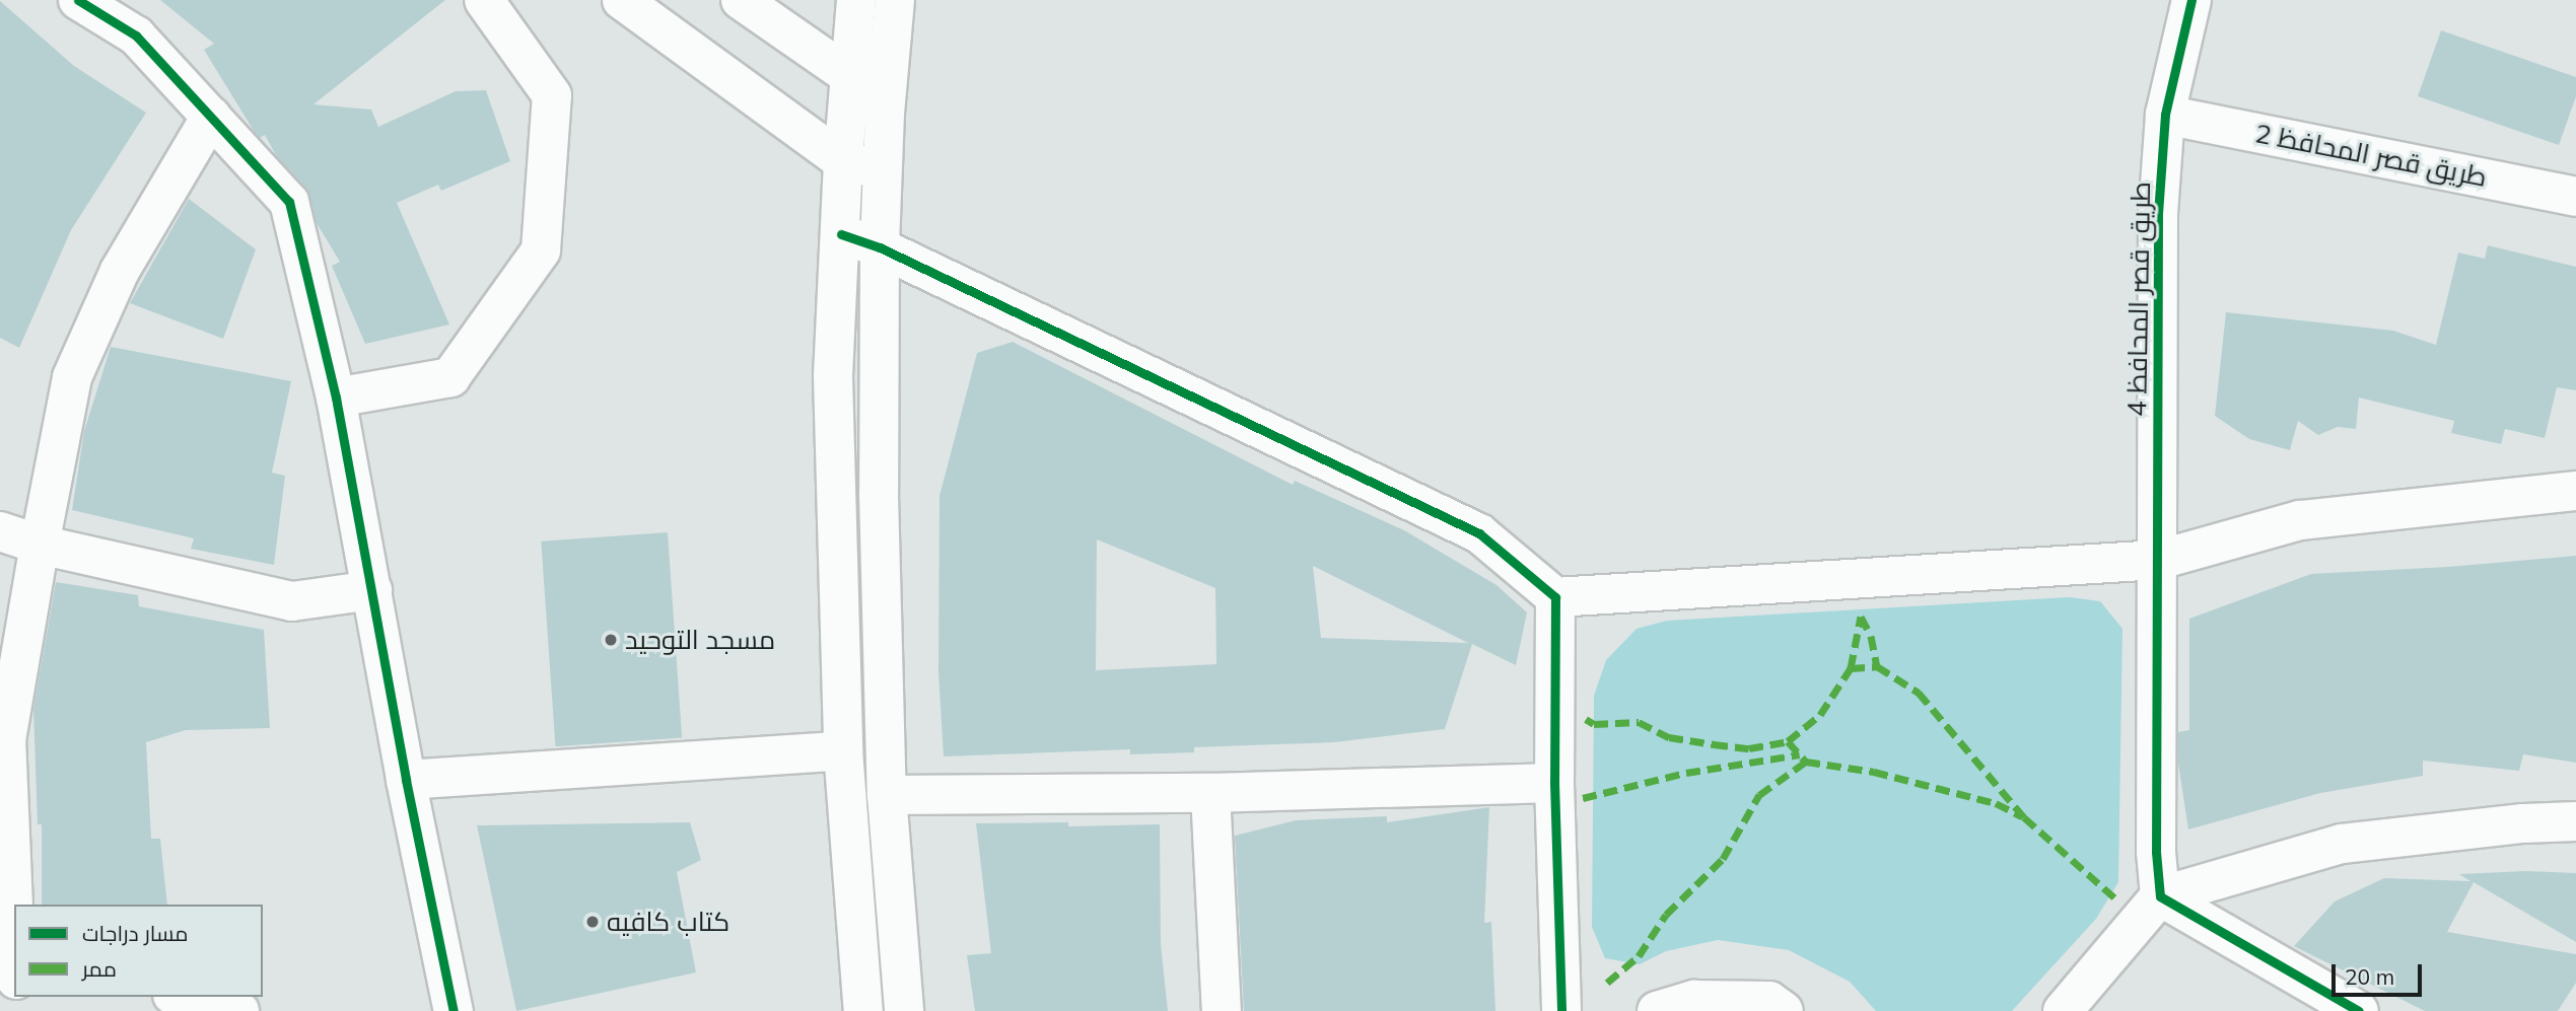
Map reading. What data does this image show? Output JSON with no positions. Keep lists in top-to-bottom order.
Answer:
{
  "streets": {
    "street": ["طريق قصر المحافظ 2", "طريق قصر المحافظ 4"]
  },
  "crossings": [
    ["طريق قصر المحافظ 2", "طريق قصر المحافظ 4"]
  ],
  "places": ["مسجد التوحيد", "كتاب كافيه"],
  "legend": ["مسار دراجات", "ممر"],
  "scale_bar": "20 m"
}
